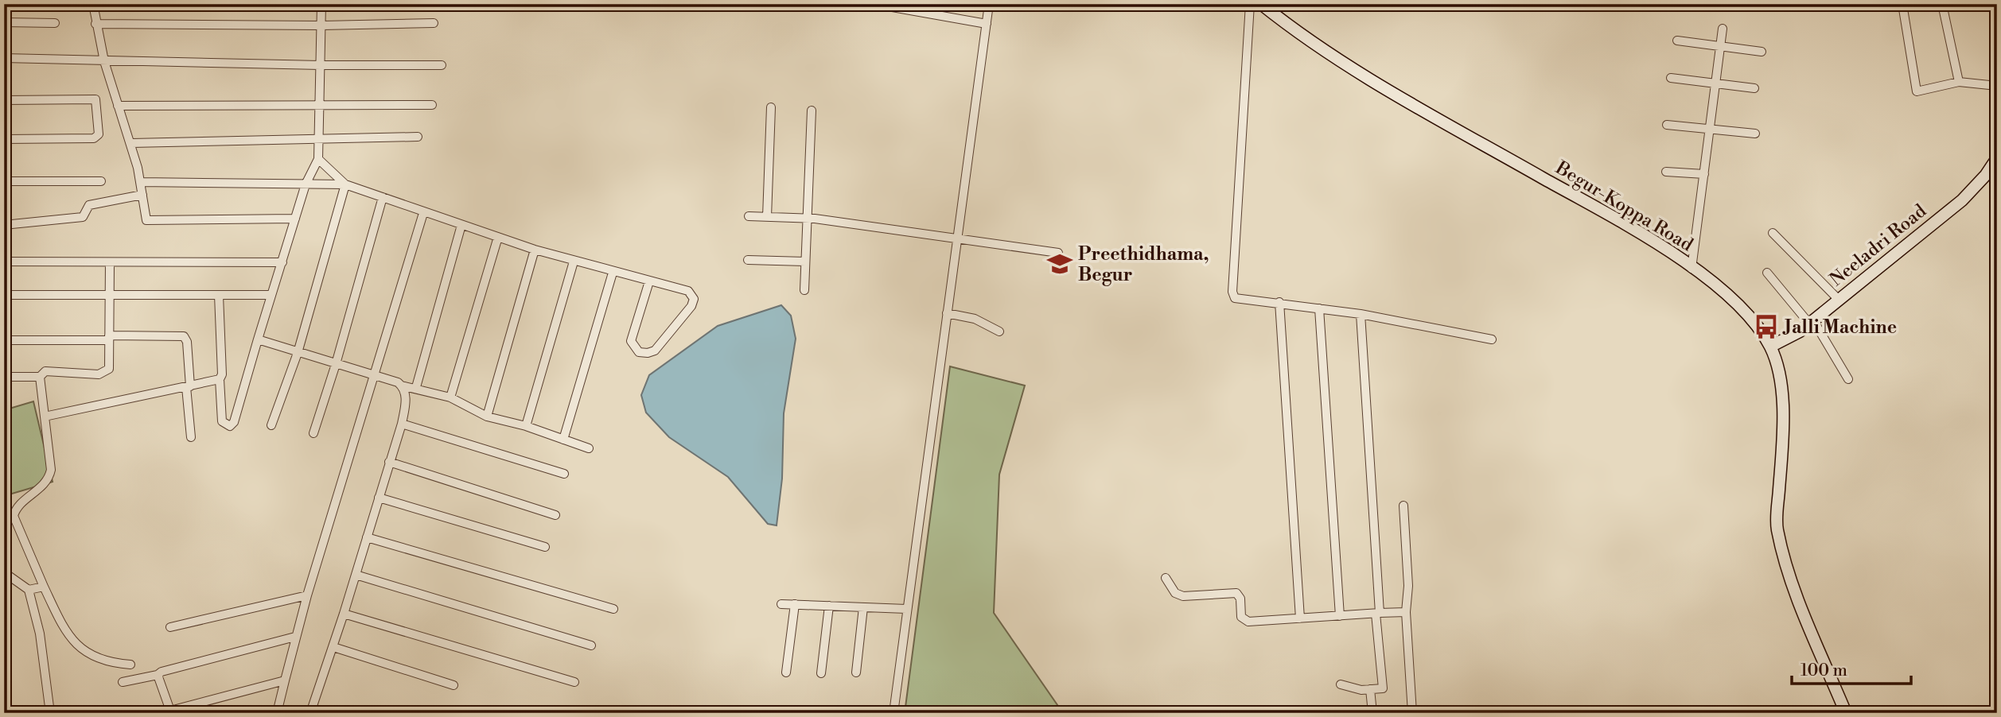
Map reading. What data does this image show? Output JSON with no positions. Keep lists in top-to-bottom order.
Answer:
{
  "streets": {
    "main road": ["Begur-Koppa Road", "Neeladri Road"]
  },
  "crossings": [
    ["Begur-Koppa Road", "Neeladri Road"]
  ],
  "places": {
    "school or university": ["Preethidhama, Begur"],
    "bus stop": ["Jalli Machine"]
  },
  "scale_bar": "100 m"
}
